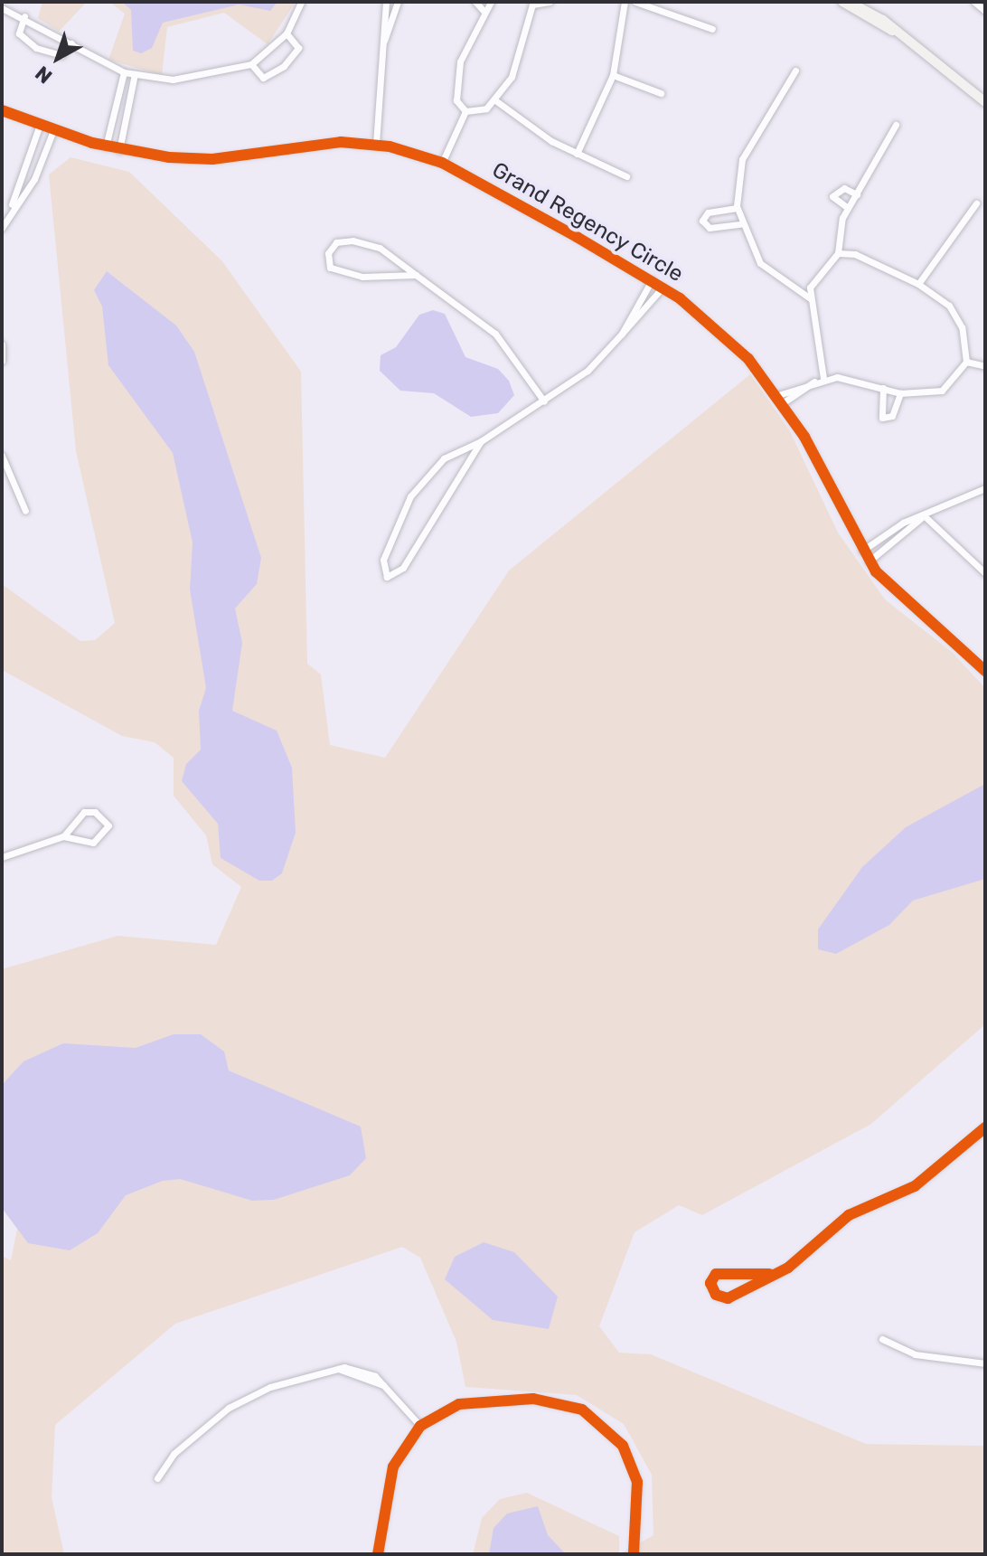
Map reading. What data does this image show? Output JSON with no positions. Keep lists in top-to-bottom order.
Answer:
{
  "streets": {
    "street": ["Grand Regency Circle"]
  },
  "north": "bottom left"
}
